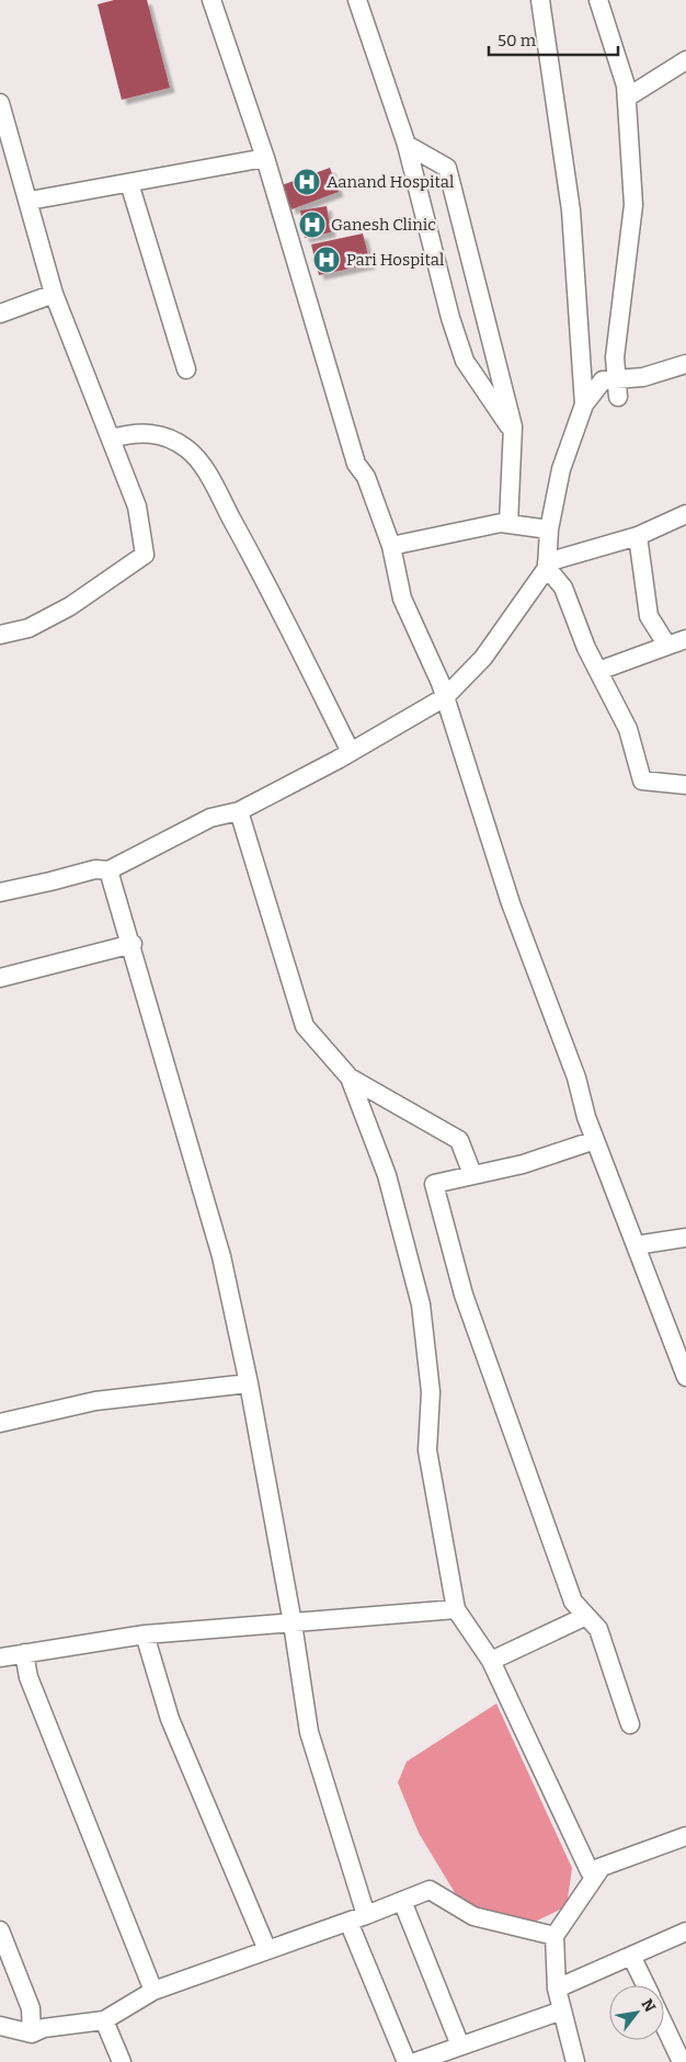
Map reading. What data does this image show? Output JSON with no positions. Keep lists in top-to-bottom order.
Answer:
{
  "places": {
    "hospital": ["Aanand Hospital", "Ganesh Clinic", "Pari Hospital"]
  },
  "scale_bar": "50 m",
  "north": "top right"
}
